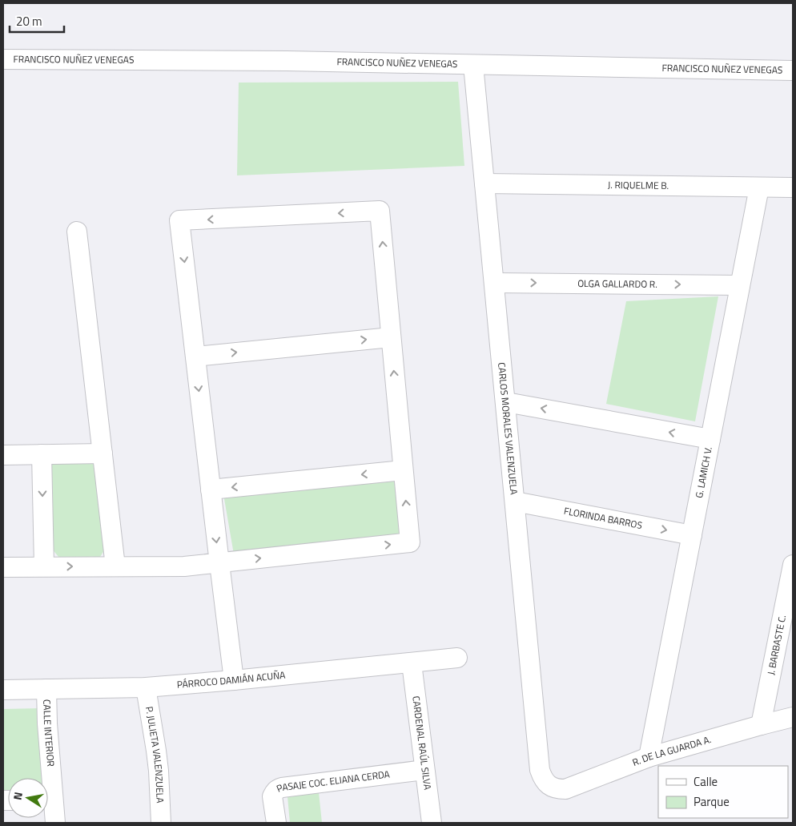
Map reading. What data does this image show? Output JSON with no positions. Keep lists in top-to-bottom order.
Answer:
{
  "streets": {
    "street": [
      "FRANCISCO NUÑEZ VENEGAS",
      "J. RIQUELME B.",
      "OLGA GALLARDO R.",
      "CARLOS MORALES VALENZUELA",
      "G. LAMICH V.",
      "FLORINDA BARROS",
      "J. BARBASTE C.",
      "PÁRROCO DAMIÁN ACUÑA",
      "CALLE INTERIOR",
      "CARDENAL RAÚL SILVA",
      "R. DE LA GUARDA A.",
      "P. JULIETA VALENZUELA",
      "PASAJE COC. ELIANA CERDA"
    ]
  },
  "crossings": [
    ["FRANCISCO NUÑEZ VENEGAS", "CARLOS MORALES VALENZUELA"],
    ["J. RIQUELME B.", "CARLOS MORALES VALENZUELA"],
    ["J. RIQUELME B.", "G. LAMICH V."],
    ["OLGA GALLARDO R.", "CARLOS MORALES VALENZUELA"],
    ["OLGA GALLARDO R.", "G. LAMICH V."],
    ["CARLOS MORALES VALENZUELA", "FLORINDA BARROS"],
    ["CARLOS MORALES VALENZUELA", "R. DE LA GUARDA A."],
    ["G. LAMICH V.", "FLORINDA BARROS"],
    ["G. LAMICH V.", "R. DE LA GUARDA A."],
    ["J. BARBASTE C.", "R. DE LA GUARDA A."],
    ["PÁRROCO DAMIÁN ACUÑA", "CALLE INTERIOR"],
    ["PÁRROCO DAMIÁN ACUÑA", "CARDENAL RAÚL SILVA"],
    ["PÁRROCO DAMIÁN ACUÑA", "P. JULIETA VALENZUELA"],
    ["CARDENAL RAÚL SILVA", "PASAJE COC. ELIANA CERDA"]
  ],
  "legend": ["Calle", "Parque"],
  "scale_bar": "20 m",
  "north": "left"
}
